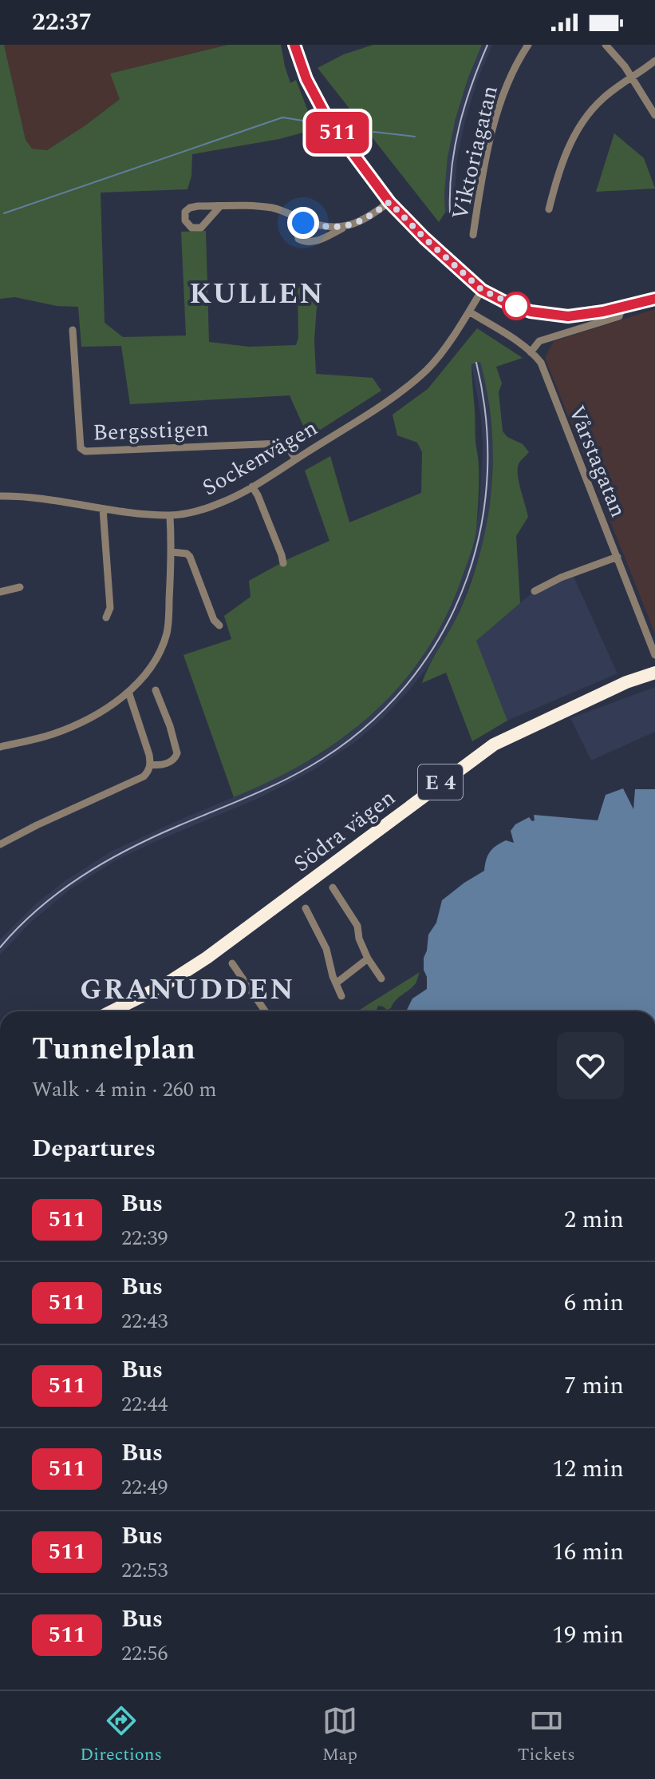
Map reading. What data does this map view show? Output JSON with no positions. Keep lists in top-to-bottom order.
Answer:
{
  "streets": {
    "highway": ["E 4", "Södra vägen"],
    "street": [
      "Viktoriagatan",
      "Bergsstigen",
      "Sockenvägen",
      "Vårstagatan"
    ]
  },
  "crossings": [
    ["Bergsstigen", "Sockenvägen"],
    ["Sockenvägen", "Vårstagatan"]
  ],
  "districts": ["KULLEN", "GRANUDDEN"],
  "lines": ["bus line 511"],
  "page": {
    "status": "22:37",
    "on_map": "511",
    "heading": [
      ["Tunnelplan", "Walk · 4 min · 260 m"],
      "Departures"
    ],
    "list": [
      {
        "mark": "511",
        "name": "Bus",
        "note": "22:39",
        "value": "2 min"
      },
      {
        "mark": "511",
        "name": "Bus",
        "note": "22:43",
        "value": "6 min"
      },
      {
        "mark": "511",
        "name": "Bus",
        "note": "22:44",
        "value": "7 min"
      },
      {
        "mark": "511",
        "name": "Bus",
        "note": "22:49",
        "value": "12 min"
      },
      {
        "mark": "511",
        "name": "Bus",
        "note": "22:53",
        "value": "16 min"
      },
      {
        "mark": "511",
        "name": "Bus",
        "note": "22:56",
        "value": "19 min"
      }
    ],
    "tabs": ["Directions", "Map", "Tickets"]
  }
}
